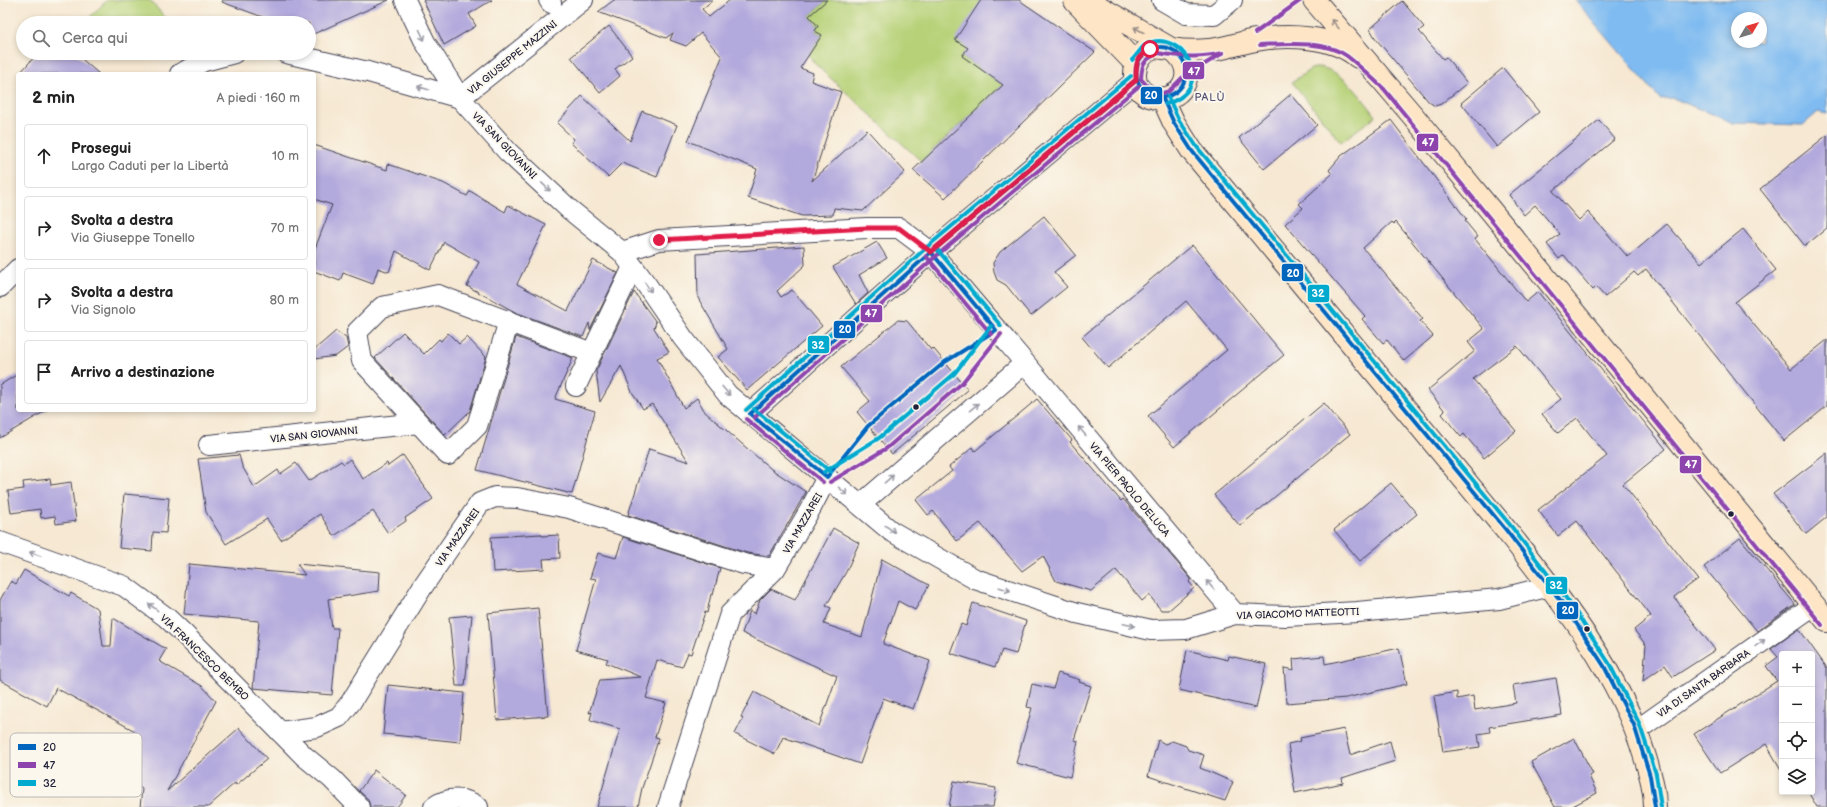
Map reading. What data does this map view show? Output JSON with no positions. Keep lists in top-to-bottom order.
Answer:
{
  "streets": {
    "street": [
      "VIA GIUSEPPE MAZZINI",
      "VIA SAN GIOVANNI",
      "VIA PIER PAOLO DELUCA",
      "VIA MAZZAREI",
      "VIA GIACOMO MATTEOTTI",
      "VIA FRANCESCO BEMBO",
      "VIA DI SANTA BARBARA"
    ]
  },
  "crossings": [
    ["VIA GIUSEPPE MAZZINI", "VIA SAN GIOVANNI"],
    ["VIA SAN GIOVANNI", "VIA PIER PAOLO DELUCA"],
    ["VIA SAN GIOVANNI", "VIA MAZZAREI"],
    ["VIA SAN GIOVANNI", "VIA GIACOMO MATTEOTTI"],
    ["VIA PIER PAOLO DELUCA", "VIA GIACOMO MATTEOTTI"],
    ["VIA MAZZAREI", "VIA GIACOMO MATTEOTTI"],
    ["VIA MAZZAREI", "VIA FRANCESCO BEMBO"]
  ],
  "one_way": [
    "VIA SAN GIOVANNI",
    "VIA PIER PAOLO DELUCA",
    "VIA GIACOMO MATTEOTTI",
    "VIA FRANCESCO BEMBO",
    "VIA DI SANTA BARBARA"
  ],
  "districts": ["PALÙ"],
  "lines": ["transit line 47", "transit line 32", "transit line 20"],
  "legend": ["20", "47", "32"],
  "north": "top right",
  "page": {
    "search": "Cerca qui",
    "heading": ["2 min", "A piedi · 160 m"],
    "list": [
      ["Prosegui", "Largo Caduti per la Libertà", "10 m"],
      ["Svolta a destra", "Via Giuseppe Tonello", "70 m"],
      ["Svolta a destra", "Via Signolo", "80 m"],
      "Arrivo a destinazione"
    ],
    "map_buttons": ["+", "−"]
  }
}
